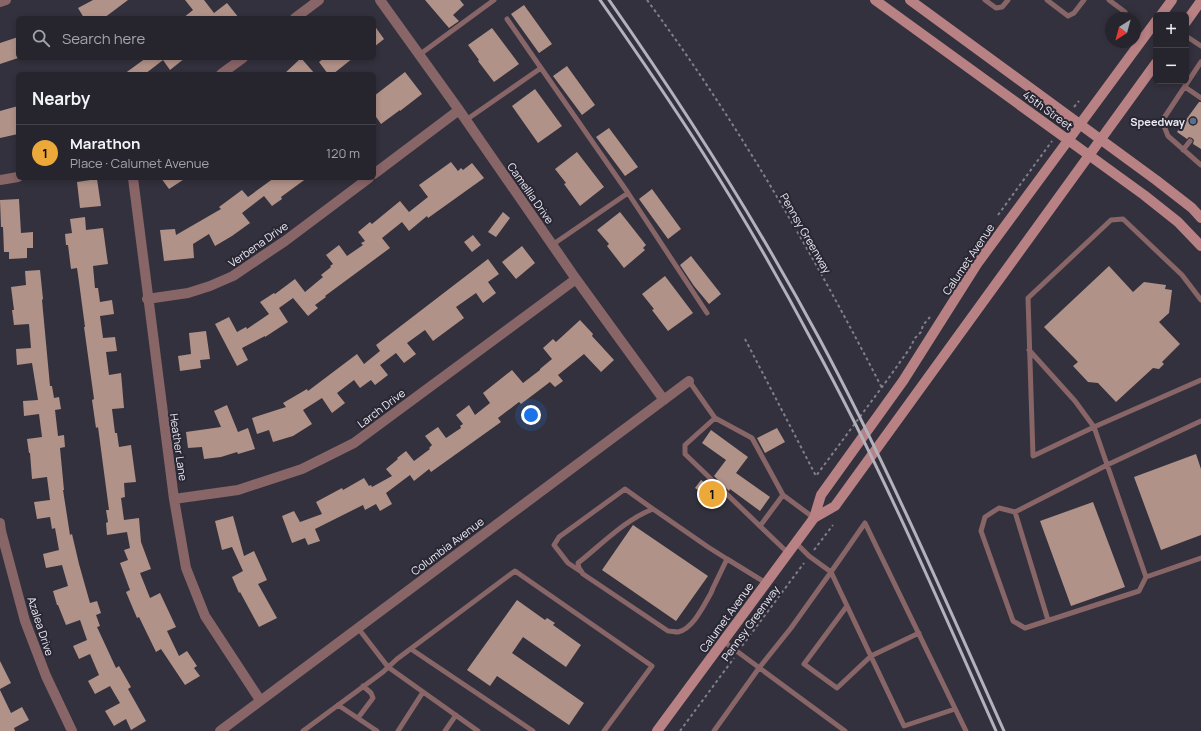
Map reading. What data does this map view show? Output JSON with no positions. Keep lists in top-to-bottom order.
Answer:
{
  "streets": {
    "main road": ["45th Street", "Calumet Avenue"],
    "street": [
      "Camellia Drive",
      "Verbena Drive",
      "Larch Drive",
      "Heather Lane",
      "Columbia Avenue",
      "Azalea Drive"
    ],
    "path": ["Pennsy Greenway"]
  },
  "crossings": [
    ["45th Street", "Calumet Avenue"],
    ["Camellia Drive", "Larch Drive"],
    ["Camellia Drive", "Columbia Avenue"],
    ["Verbena Drive", "Heather Lane"],
    ["Larch Drive", "Heather Lane"],
    ["Heather Lane", "Columbia Avenue"]
  ],
  "places": ["Speedway"],
  "north": "bottom left",
  "page": {
    "map_buttons": ["+", "−"],
    "search": "Search here",
    "heading": "Nearby",
    "list": [
      {
        "mark": "1",
        "name": "Marathon",
        "note": "Place · Calumet Avenue",
        "value": "120 m"
      }
    ],
    "pins": "1"
  }
}
